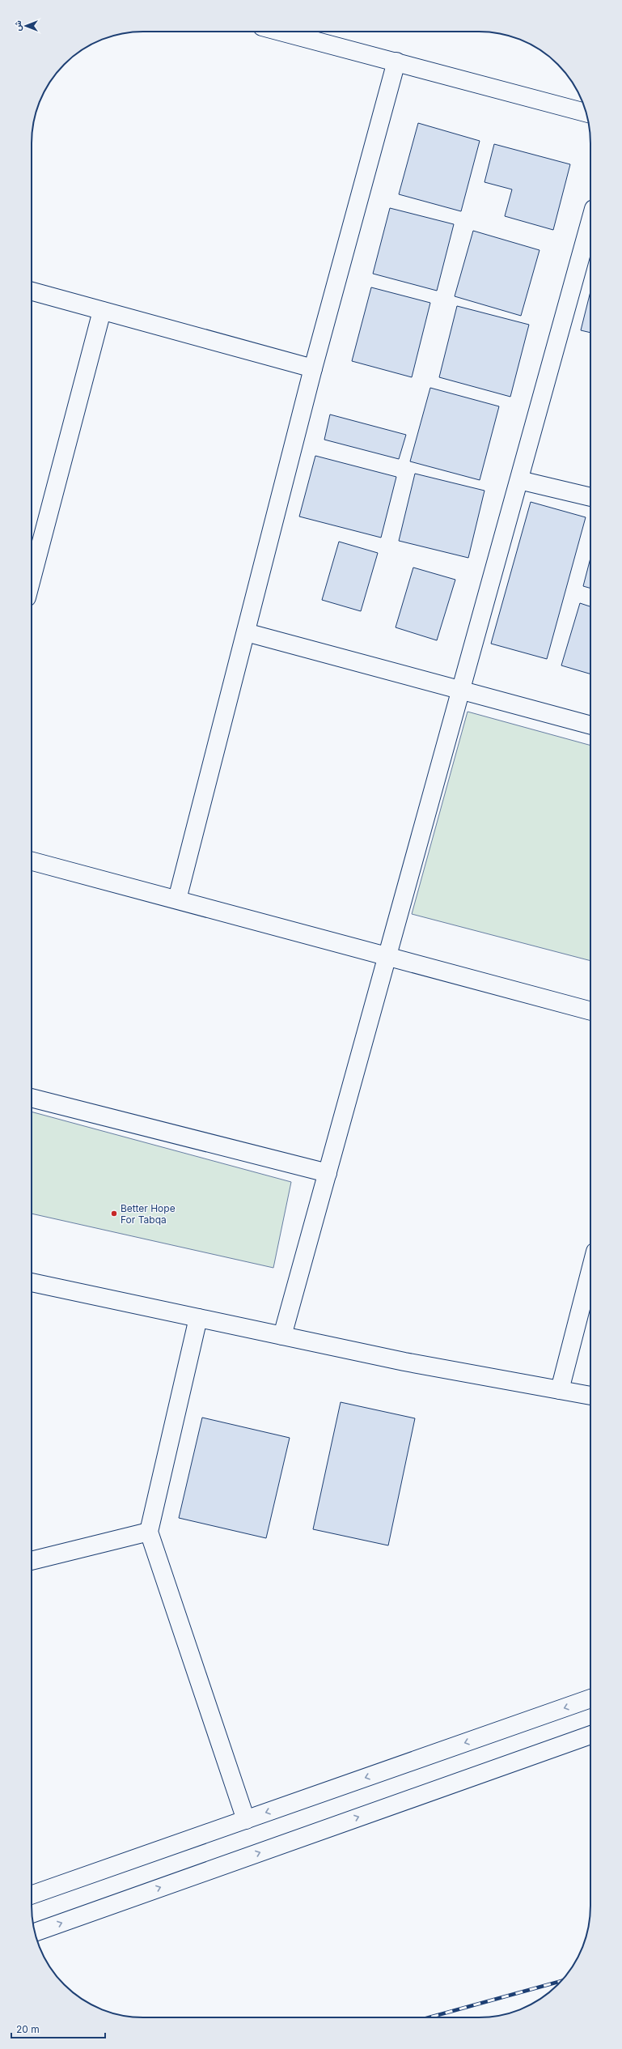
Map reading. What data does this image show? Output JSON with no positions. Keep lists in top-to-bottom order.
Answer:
{
  "places": ["Better Hope For Tabqa"],
  "scale_bar": "20 m",
  "north": "left"
}
